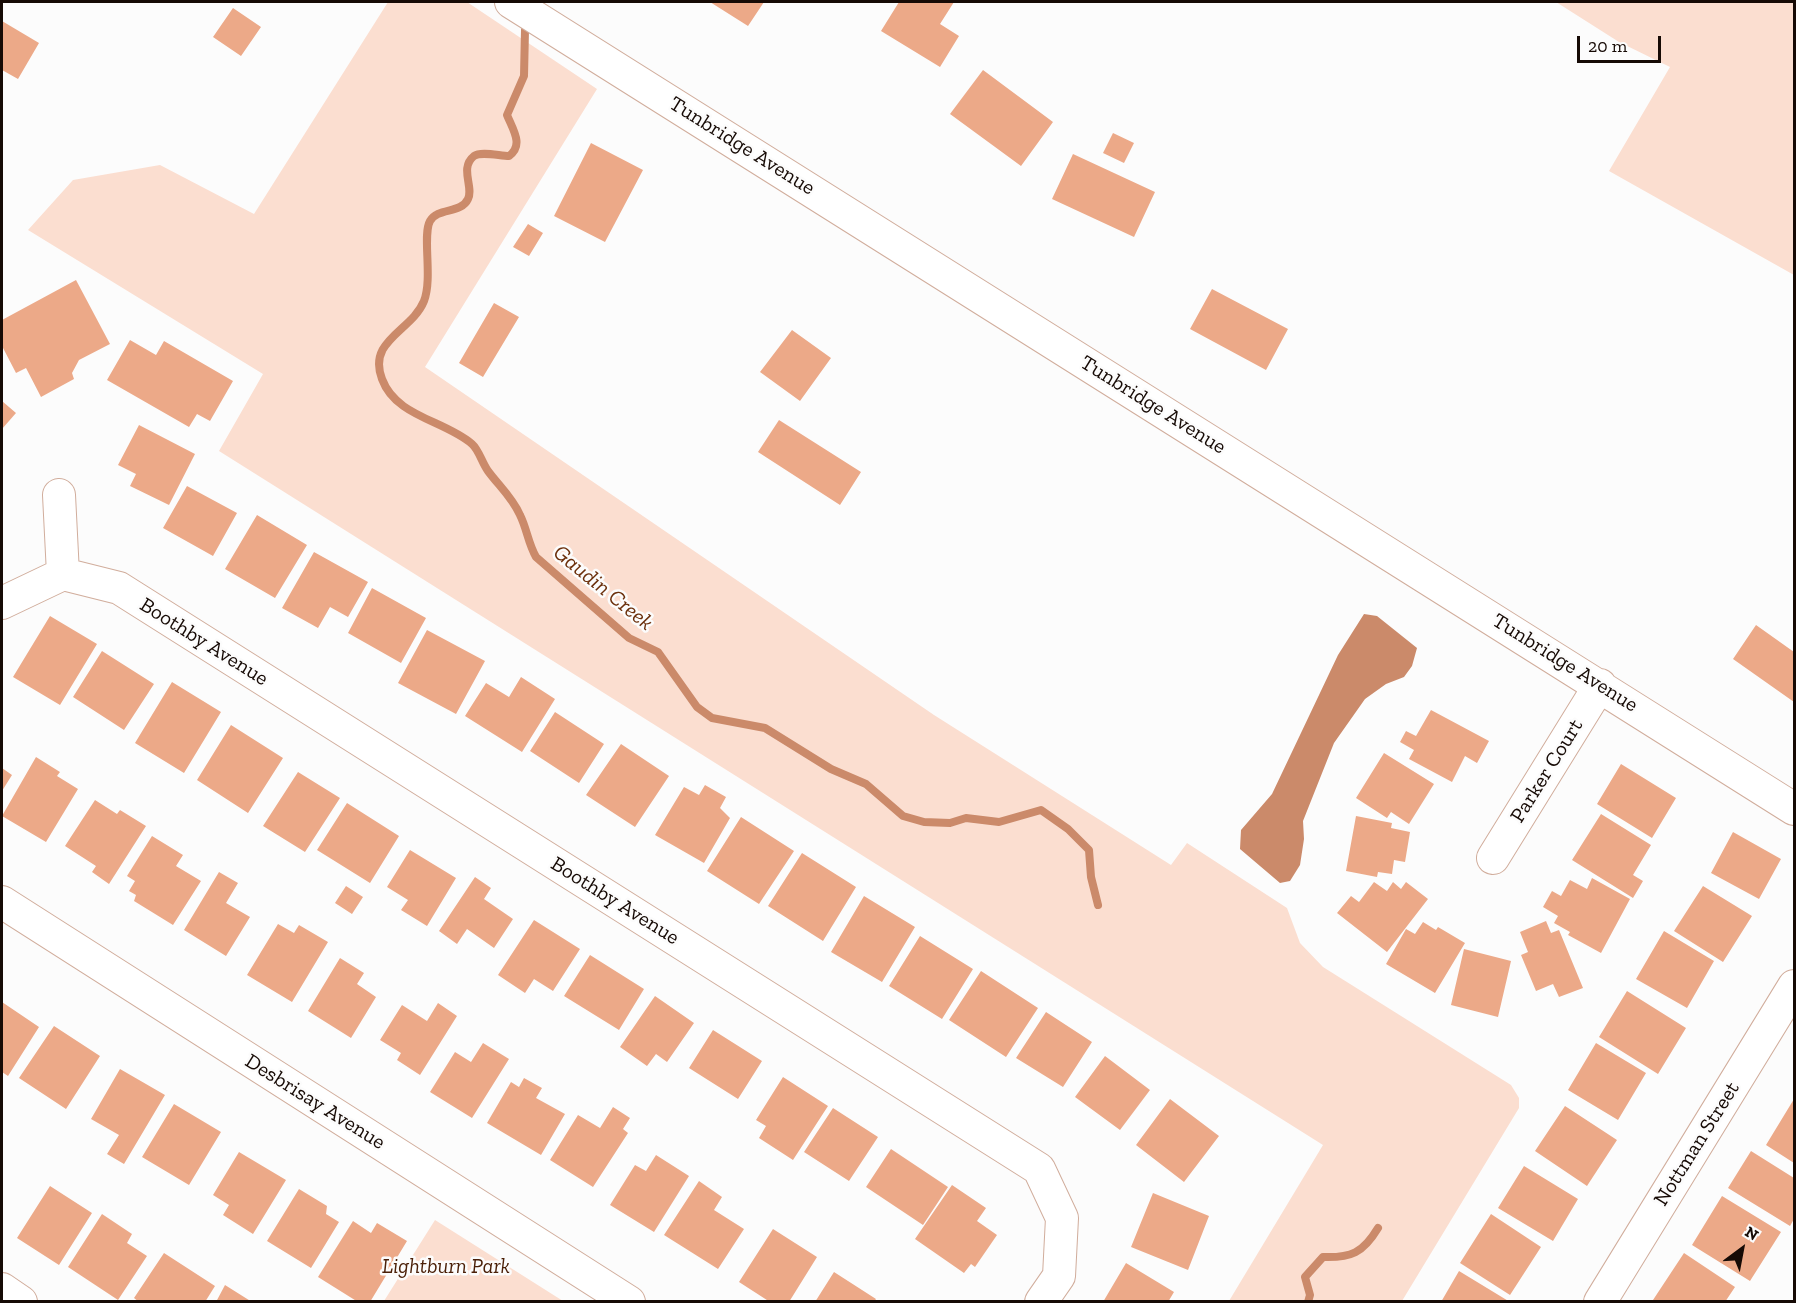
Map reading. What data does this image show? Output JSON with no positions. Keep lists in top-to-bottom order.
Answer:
{
  "streets": {
    "street": [
      "Tunbridge Avenue",
      "Boothby Avenue",
      "Parker Court",
      "Desbrisay Avenue",
      "Nottman Street"
    ]
  },
  "crossings": [
    ["Tunbridge Avenue", "Parker Court"]
  ],
  "water": ["Gaudin Creek"],
  "parks": ["Lightburn Park"],
  "scale_bar": "20 m",
  "north": "top right"
}
